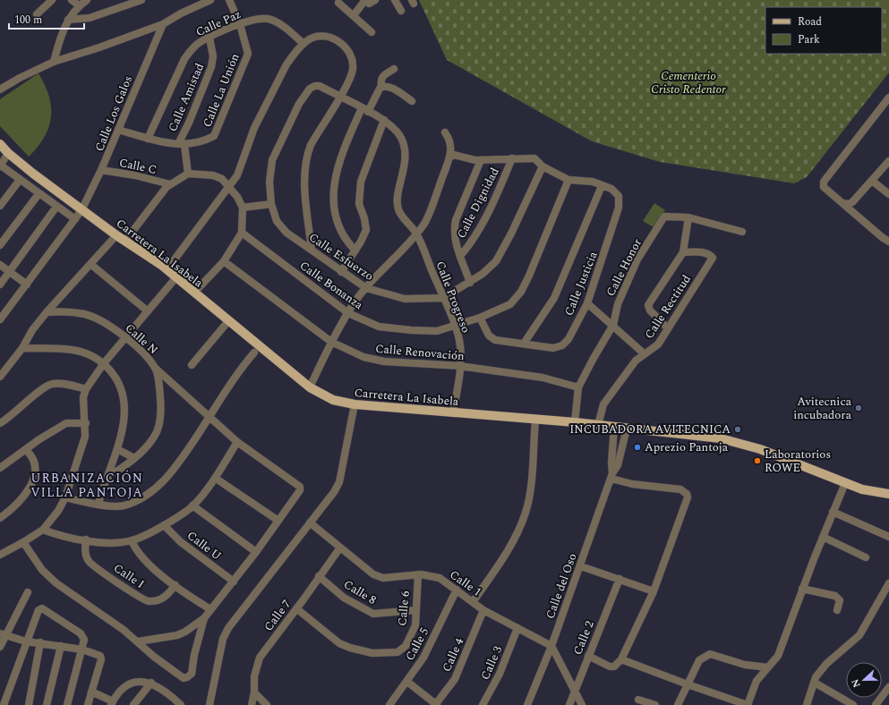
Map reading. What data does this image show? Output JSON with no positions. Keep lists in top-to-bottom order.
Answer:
{
  "streets": {
    "main road": ["Carretera La Isabela"],
    "street": [
      "Calle Paz",
      "Calle La Unión",
      "Calle Amistad",
      "Calle Los Galos",
      "Calle C",
      "Calle Dignidad",
      "Calle Esfuerzo",
      "Calle Honor",
      "Calle Justicia",
      "Calle Bonanza",
      "Calle Progreso",
      "Calle Rectitud",
      "Calle N",
      "Calle Renovación",
      "Calle U",
      "Calle I",
      "Calle 1",
      "Calle del Oso",
      "Calle 8",
      "Calle 6",
      "Calle 7",
      "Calle 2",
      "Calle 5",
      "Calle 4",
      "Calle 3"
    ]
  },
  "crossings": [
    ["Calle Paz", "Calle La Unión"],
    ["Calle Paz", "Calle Amistad"],
    ["Calle La Unión", "Calle Amistad"],
    ["Calle La Unión", "Calle Los Galos"],
    ["Calle Los Galos", "Calle C"],
    ["Calle Los Galos", "Carretera La Isabela"],
    ["Carretera La Isabela", "Calle Honor"],
    ["Carretera La Isabela", "Calle Progreso"],
    ["Carretera La Isabela", "Calle Rectitud"],
    ["Carretera La Isabela", "Calle del Oso"],
    ["Calle Esfuerzo", "Calle Progreso"],
    ["Calle Honor", "Calle Renovación"],
    ["Calle Justicia", "Calle Bonanza"],
    ["Calle Bonanza", "Calle Progreso"],
    ["Calle Progreso", "Calle Renovación"],
    ["Calle 1", "Calle del Oso"],
    ["Calle 1", "Calle 6"],
    ["Calle 1", "Calle 7"],
    ["Calle 1", "Calle 5"],
    ["Calle 1", "Calle 4"],
    ["Calle 1", "Calle 3"],
    ["Calle 8", "Calle 6"],
    ["Calle 8", "Calle 7"],
    ["Calle 6", "Calle 7"]
  ],
  "districts": ["URBANIZACIÓN VILLA PANTOJA"],
  "parks": ["Cementerio Cristo Redentor"],
  "places": [
    "Avitecnica incubadora",
    "INCUBADORA AVITECNICA",
    "Aprezio Pantoja",
    "Laboratorios ROWE"
  ],
  "legend": ["Road", "Park"],
  "scale_bar": "100 m",
  "north": "left"
}
